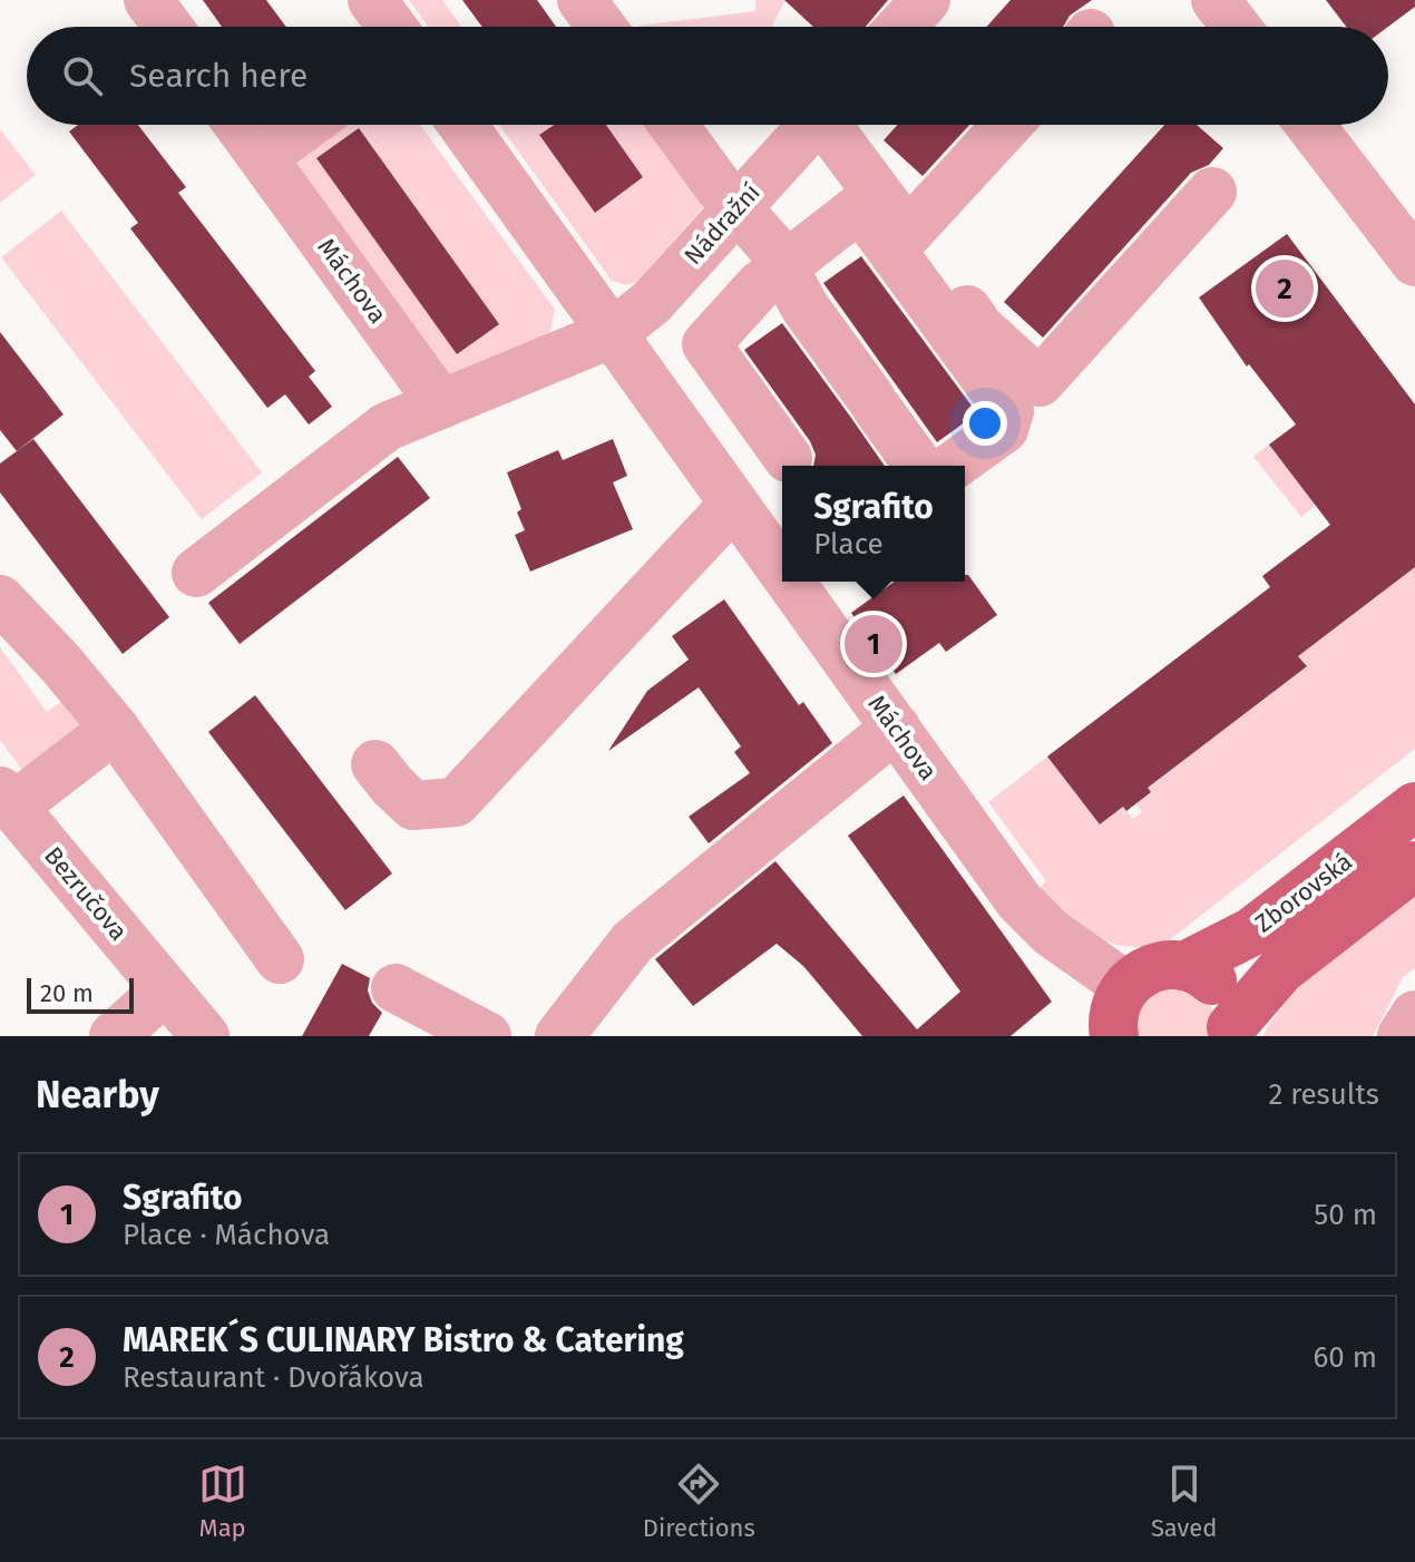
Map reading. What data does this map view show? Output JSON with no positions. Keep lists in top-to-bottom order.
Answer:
{
  "streets": {
    "main road": ["Zborovská"],
    "street": ["Nádražní", "Máchova", "Bezručova"]
  },
  "crossings": [
    ["Nádražní", "Máchova"],
    ["Máchova", "Zborovská"]
  ],
  "scale_bar": "20 m",
  "page": {
    "search": "Search here",
    "pins": ["2", "1"],
    "popup": ["Sgrafito", "Place"],
    "scale": "20 m",
    "heading": ["Nearby", "2 results"],
    "list": [
      {
        "mark": "1",
        "name": "Sgrafito",
        "note": "Place · Máchova",
        "value": "50 m"
      },
      {
        "mark": "2",
        "name": "MAREK´S CULINARY Bistro & Catering",
        "note": "Restaurant · Dvořákova",
        "value": "60 m"
      }
    ],
    "nav": ["Map", "Directions", "Saved"]
  }
}
